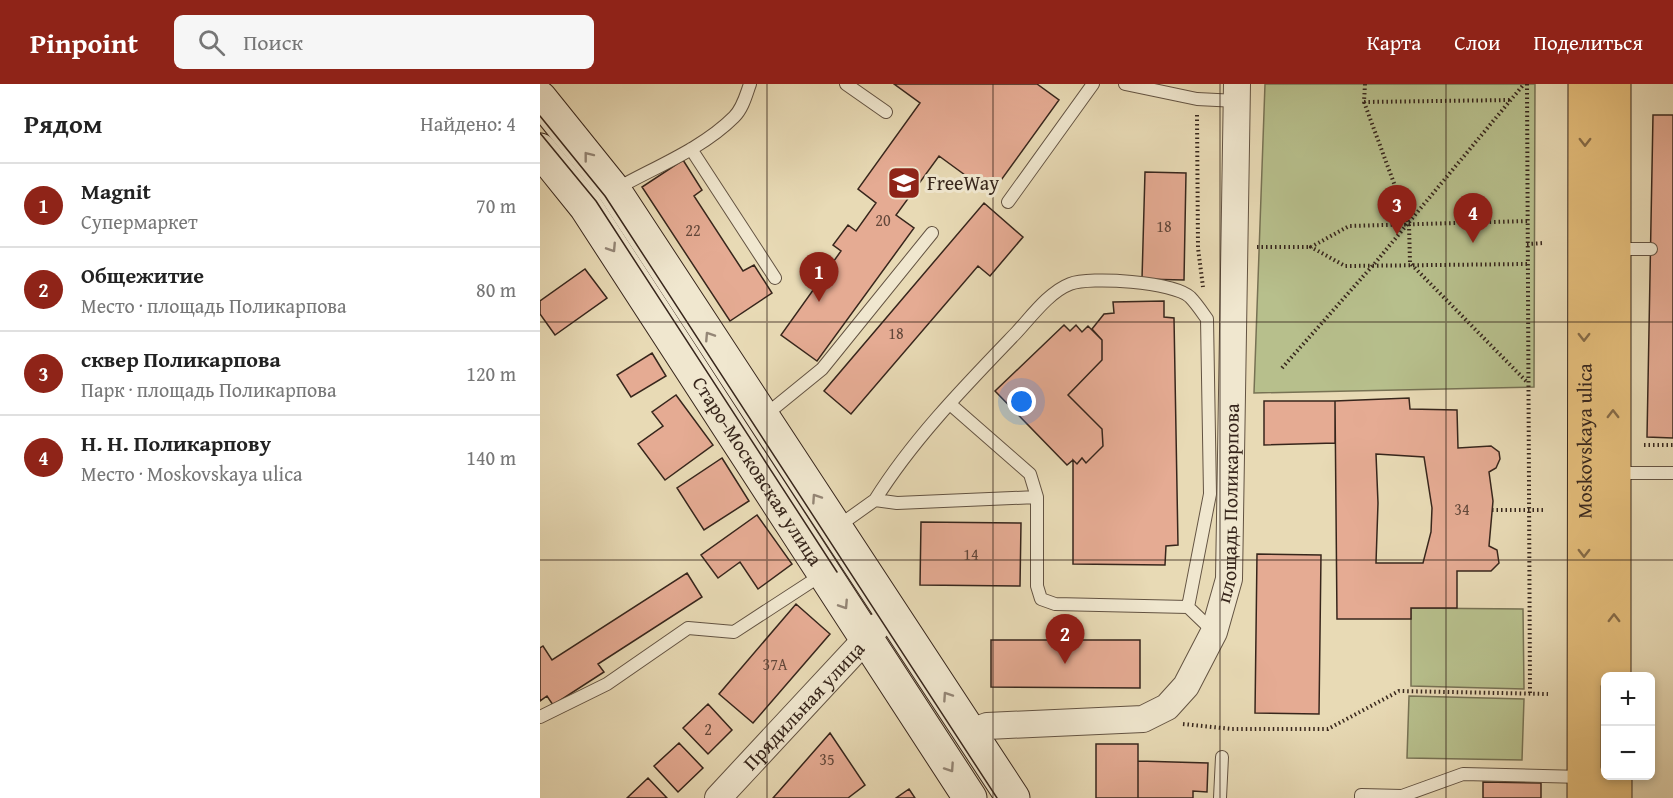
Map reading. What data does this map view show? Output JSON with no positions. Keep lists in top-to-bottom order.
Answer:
{
  "streets": {
    "main road": ["Moskovskaya ulica", "Старо-Московская улица"],
    "street": ["площадь Поликарпова", "Прядильная улица"]
  },
  "crossings": [
    ["Старо-Московская улица", "Прядильная улица"]
  ],
  "places": {
    "school or university": ["FreeWay"]
  },
  "house_numbers": [
    "20",
    "18",
    "22",
    "18",
    "34",
    "14",
    "37А",
    "2",
    "35"
  ],
  "page": {
    "header": "Pinpoint",
    "search": "Поиск",
    "nav": ["Карта", "Слои", "Поделиться"],
    "heading": ["Рядом", "Найдено: 4"],
    "list": [
      {
        "mark": "1",
        "name": "Magnit",
        "note": "Супермаркет",
        "value": "70 m"
      },
      {
        "mark": "2",
        "name": "Общежитие",
        "note": "Место · площадь Поликарпова",
        "value": "80 m"
      },
      {
        "mark": "3",
        "name": "сквер Поликарпова",
        "note": "Парк · площадь Поликарпова",
        "value": "120 m"
      },
      {
        "mark": "4",
        "name": "Н. Н. Поликарпову",
        "note": "Место · Moskovskaya ulica",
        "value": "140 m"
      }
    ],
    "pins": [
      "3",
      "4",
      "1",
      "2"
    ],
    "map_buttons": ["+", "−"]
  }
}
